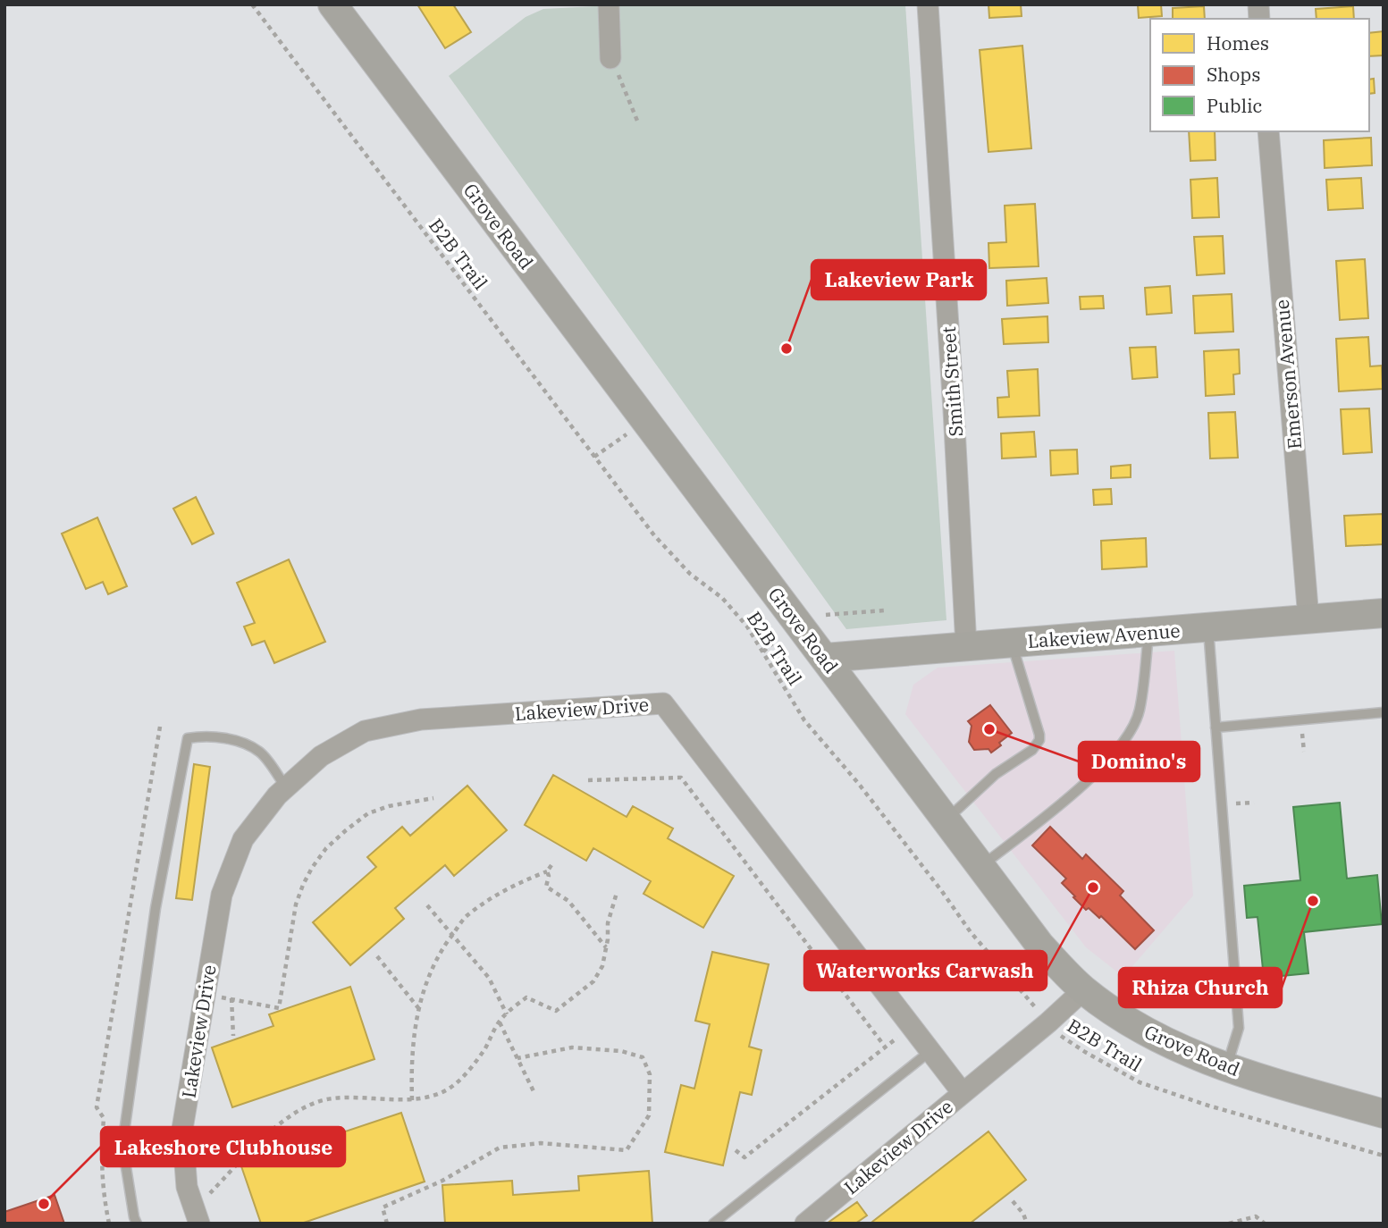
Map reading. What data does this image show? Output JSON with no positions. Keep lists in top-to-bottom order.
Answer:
{
  "streets": {
    "main road": ["Grove Road", "Lakeview Avenue"],
    "street": ["Emerson Avenue", "Smith Street", "Lakeview Drive"],
    "path": ["B2B Trail"]
  },
  "crossings": [
    ["Grove Road", "Lakeview Avenue"],
    ["Emerson Avenue", "Lakeview Avenue"],
    ["Smith Street", "Lakeview Avenue"]
  ],
  "places": [
    "Lakeview Park",
    "Domino's",
    "Waterworks Carwash",
    "Rhiza Church",
    "Lakeshore Clubhouse"
  ],
  "legend": ["Homes", "Shops", "Public"]
}
